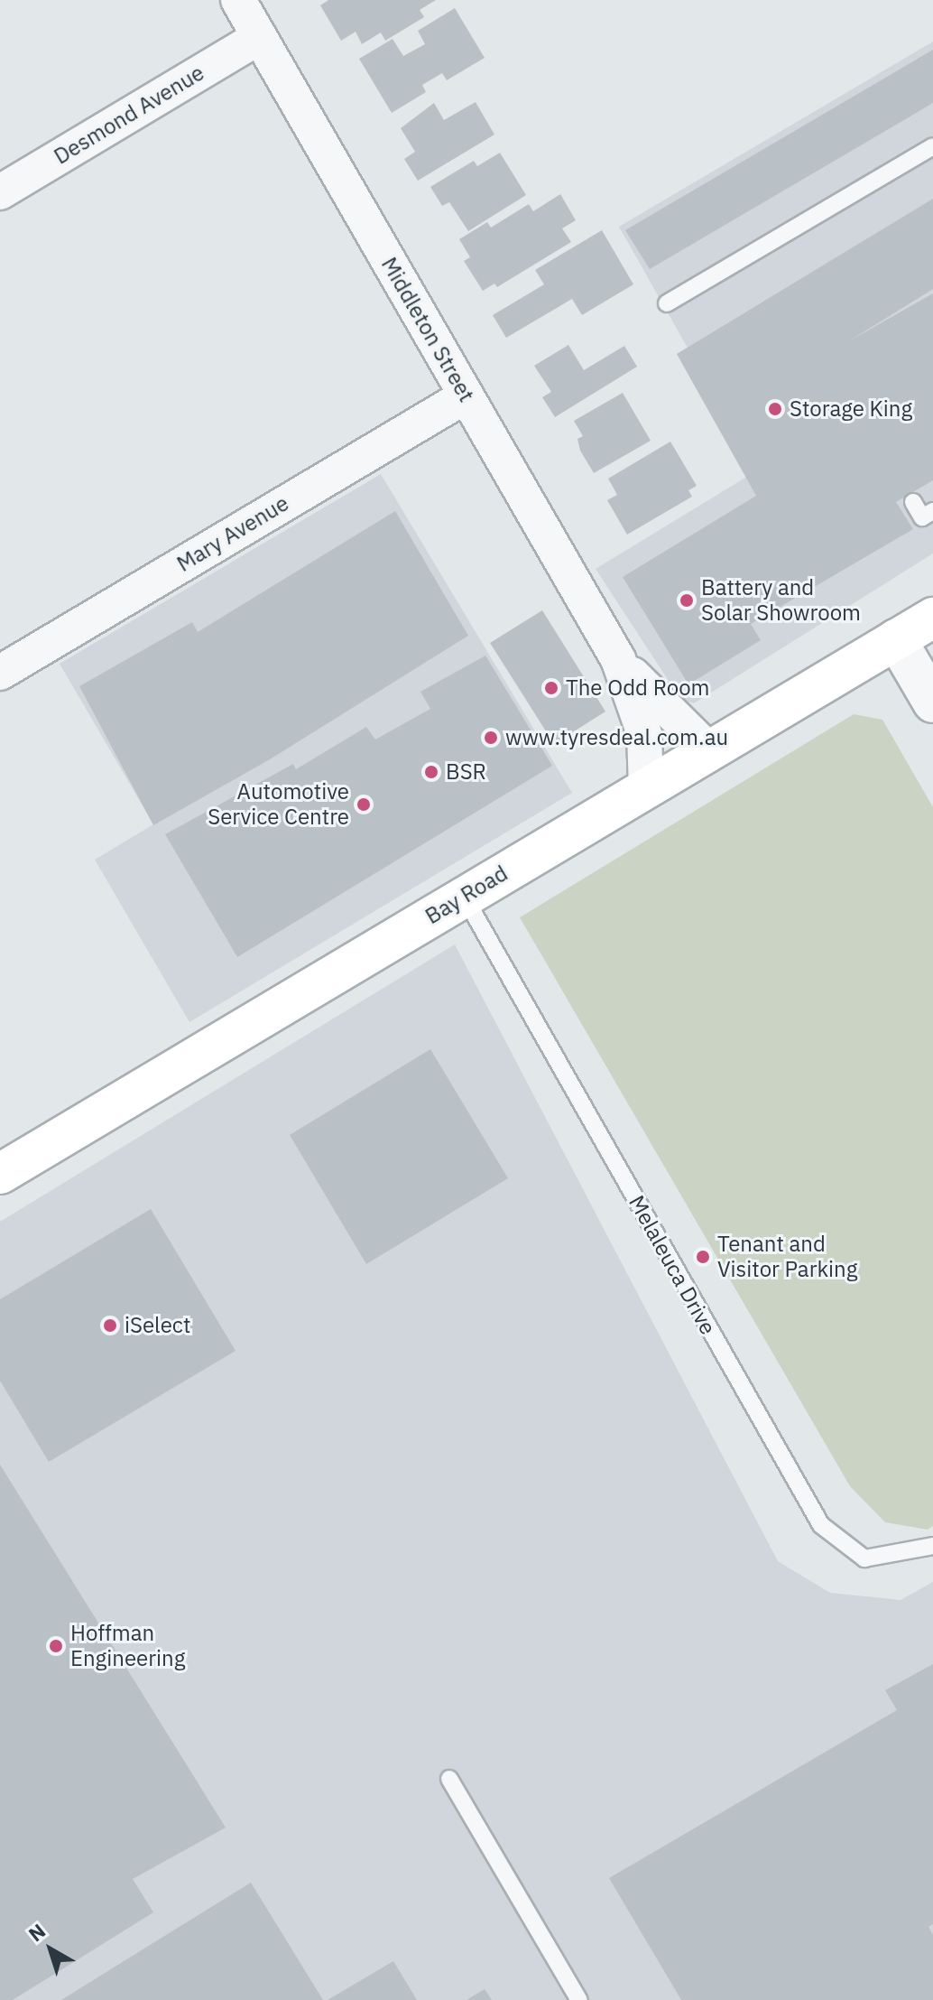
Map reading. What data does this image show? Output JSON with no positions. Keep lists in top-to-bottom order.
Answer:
{
  "streets": {
    "main road": ["Bay Road"],
    "street": ["Desmond Avenue", "Middleton Street", "Mary Avenue"],
    "lane": ["Melaleuca Drive"]
  },
  "crossings": [
    ["Desmond Avenue", "Middleton Street"],
    ["Middleton Street", "Mary Avenue"],
    ["Middleton Street", "Bay Road"],
    ["Bay Road", "Melaleuca Drive"]
  ],
  "places": [
    "Storage King",
    "Battery and Solar Showroom",
    "The Odd Room",
    "www.tyresdeal.com.au",
    "BSR",
    "Automotive Service Centre",
    "Tenant and Visitor Parking",
    "iSelect",
    "Hoffman Engineering"
  ],
  "north": "top left"
}
